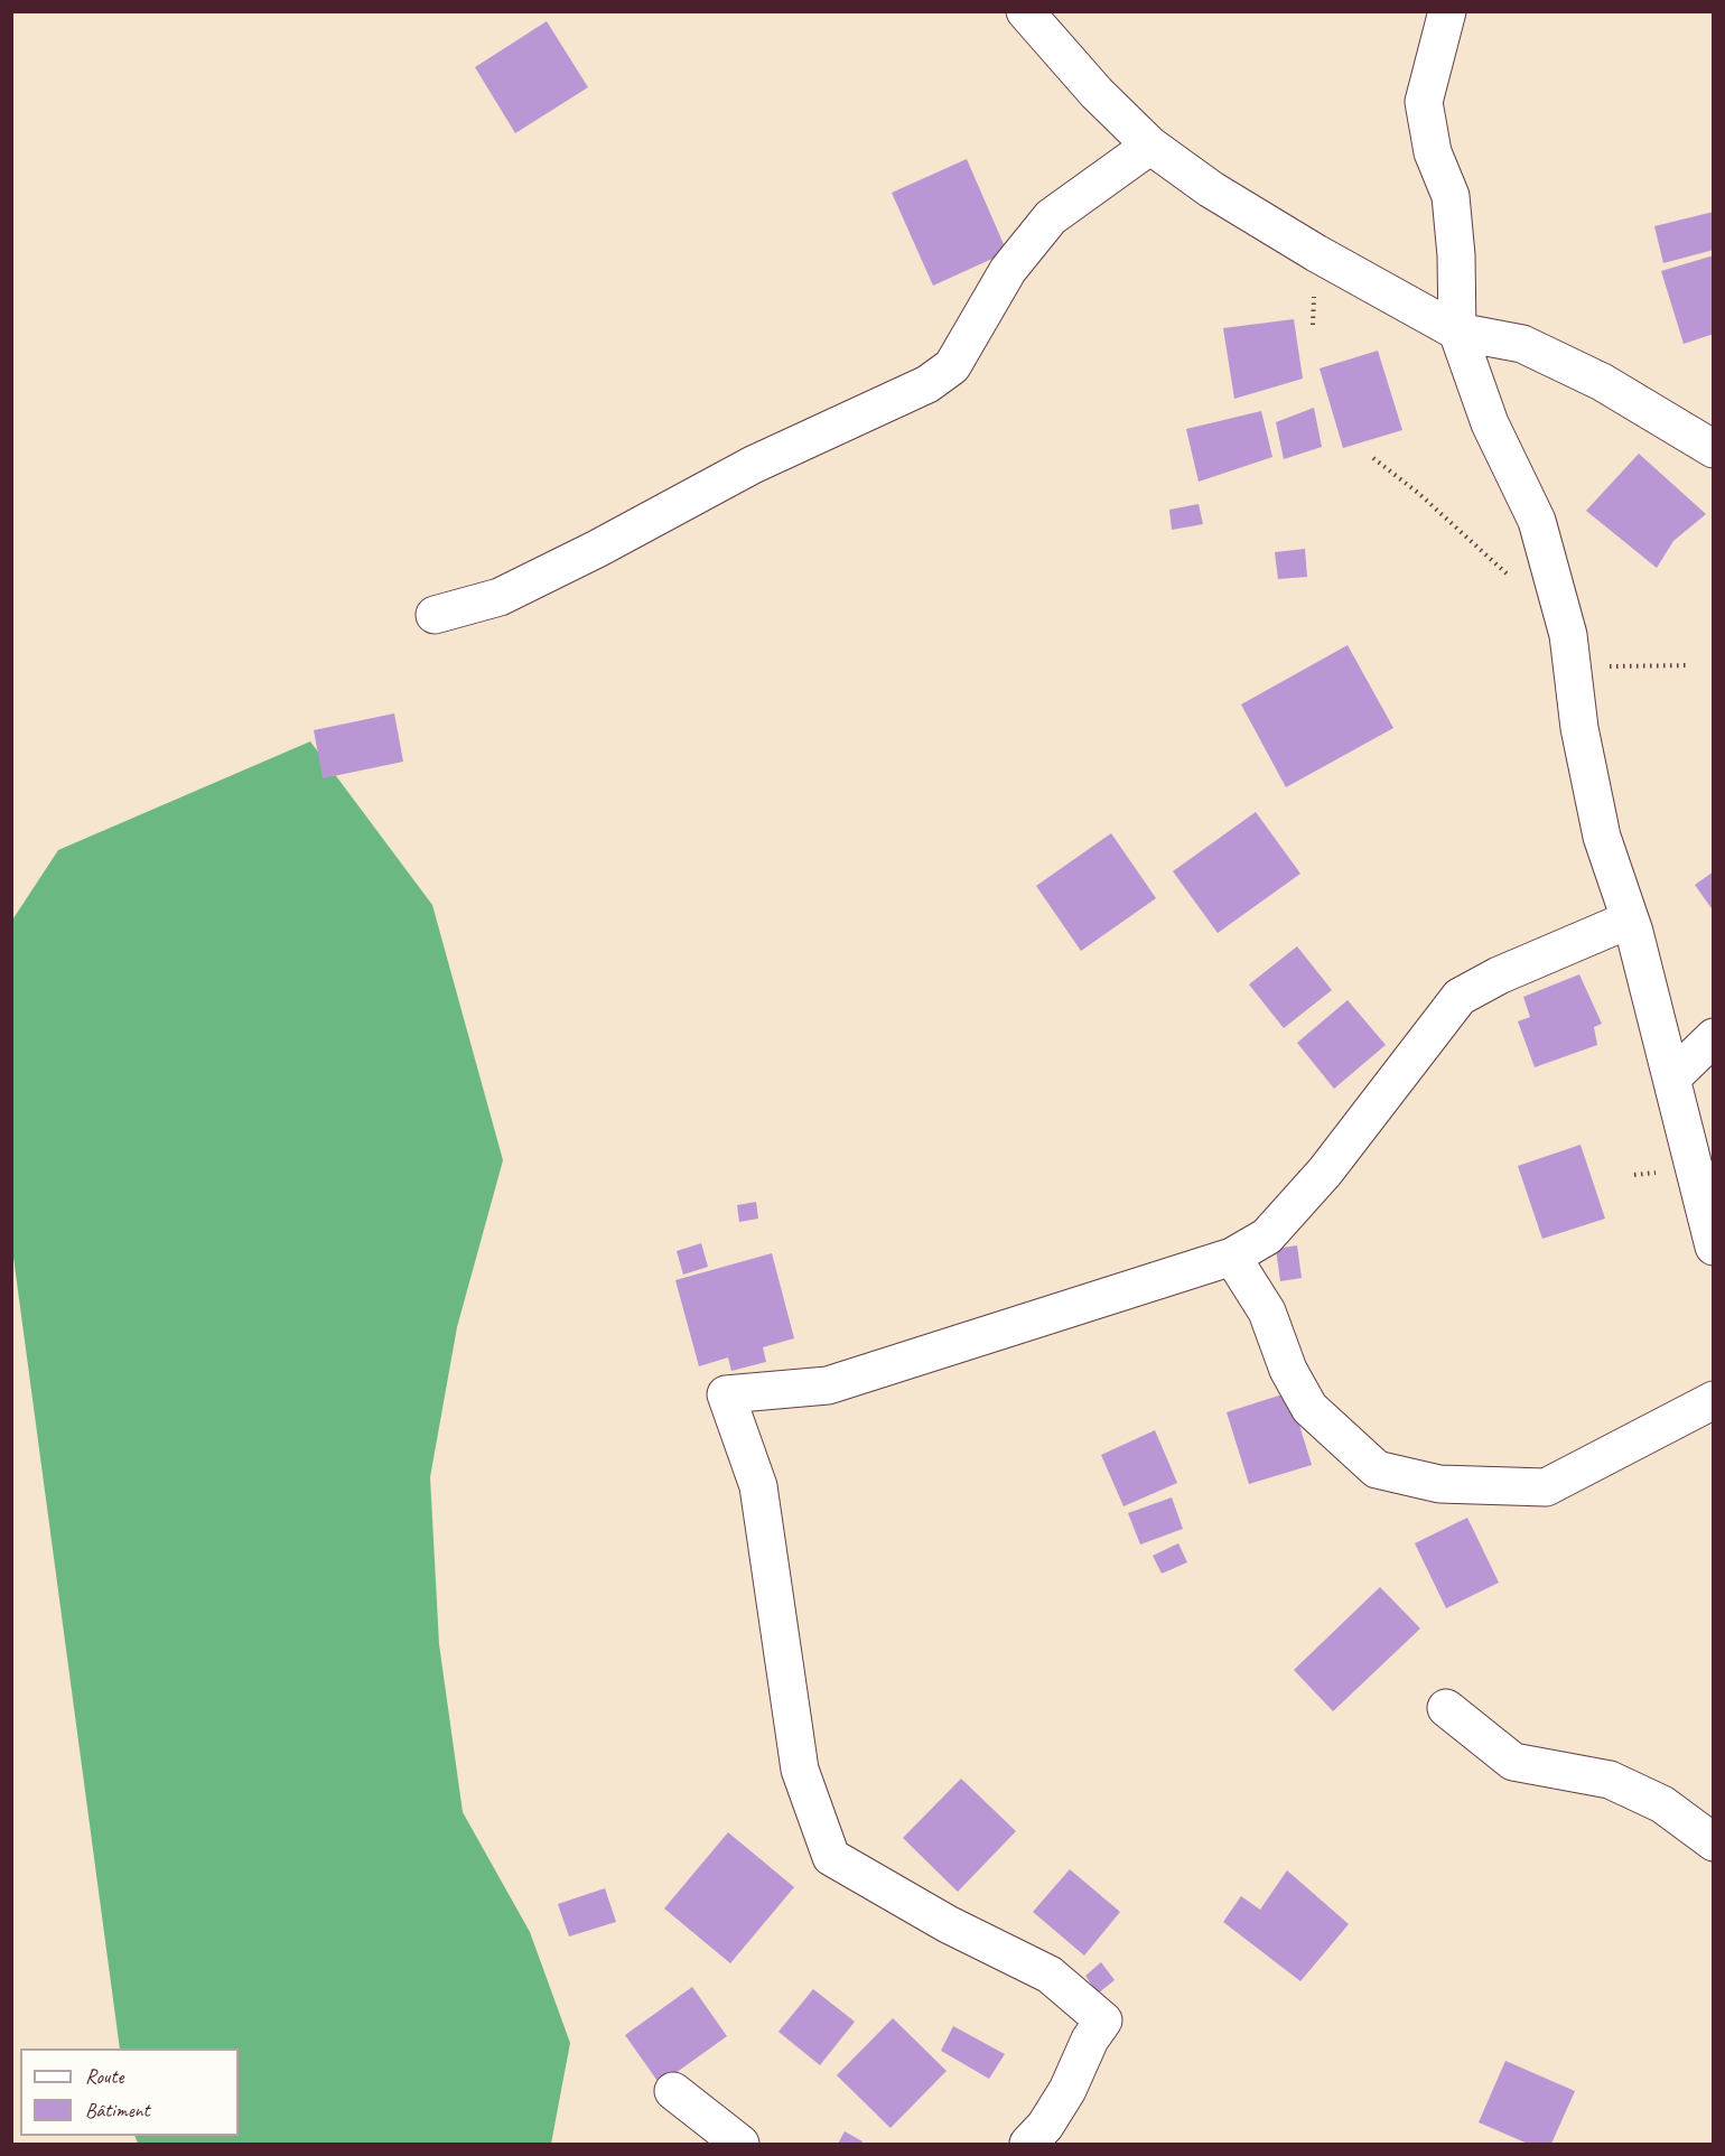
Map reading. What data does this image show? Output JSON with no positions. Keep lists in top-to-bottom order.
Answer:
{
  "legend": ["Route", "Bâtiment"]
}
